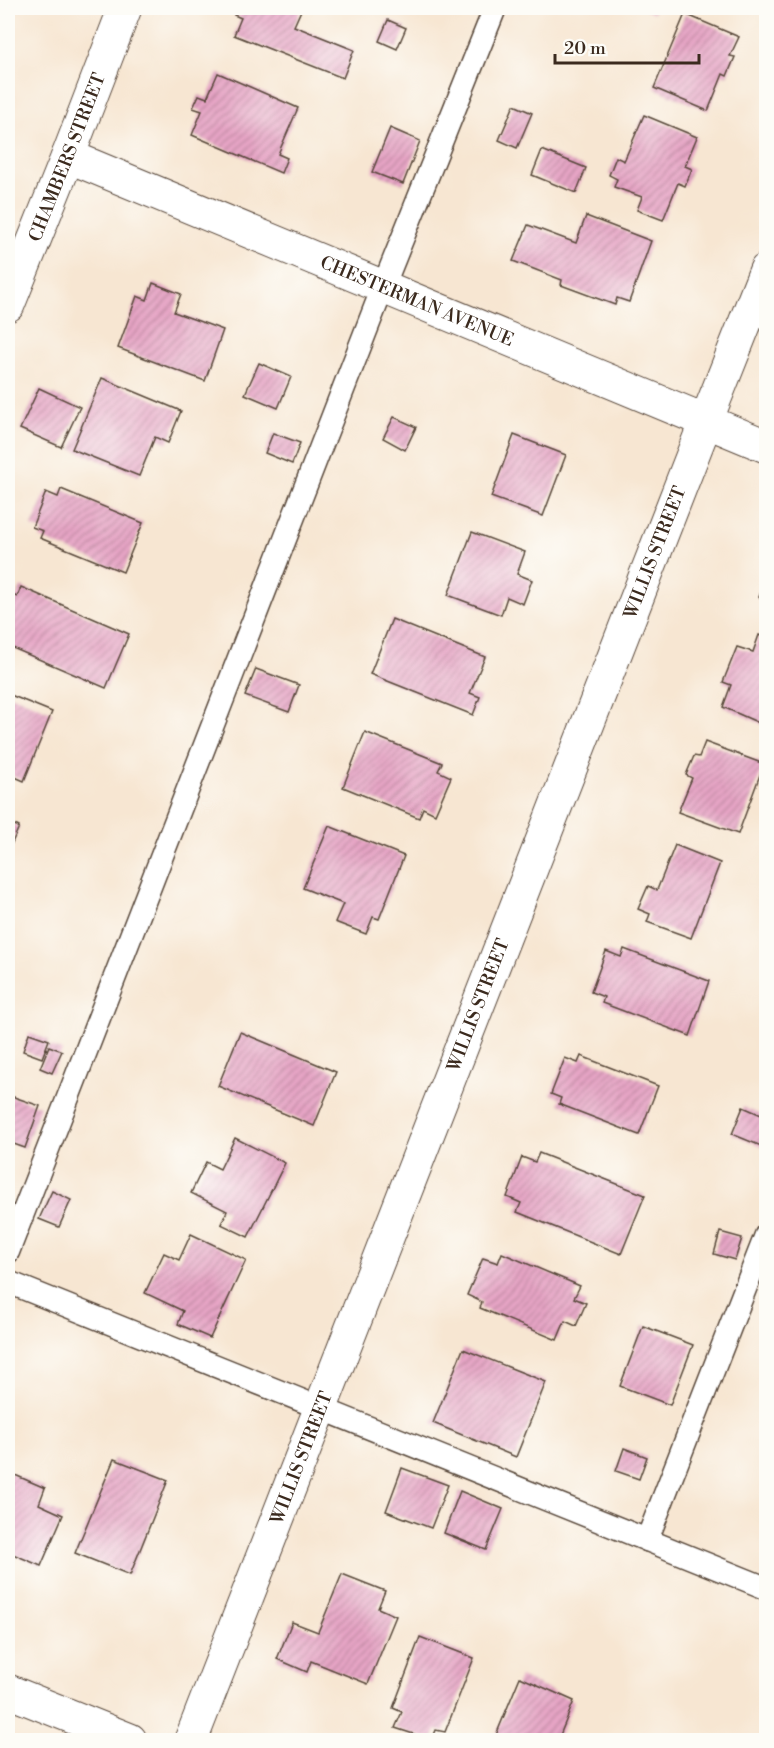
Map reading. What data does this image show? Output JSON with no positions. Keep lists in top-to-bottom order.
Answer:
{
  "streets": {
    "street": ["CHAMBERS STREET", "CHESTERMAN AVENUE", "WILLIS STREET"]
  },
  "crossings": [
    ["CHAMBERS STREET", "CHESTERMAN AVENUE"],
    ["CHESTERMAN AVENUE", "WILLIS STREET"]
  ],
  "scale_bar": "20 m"
}
